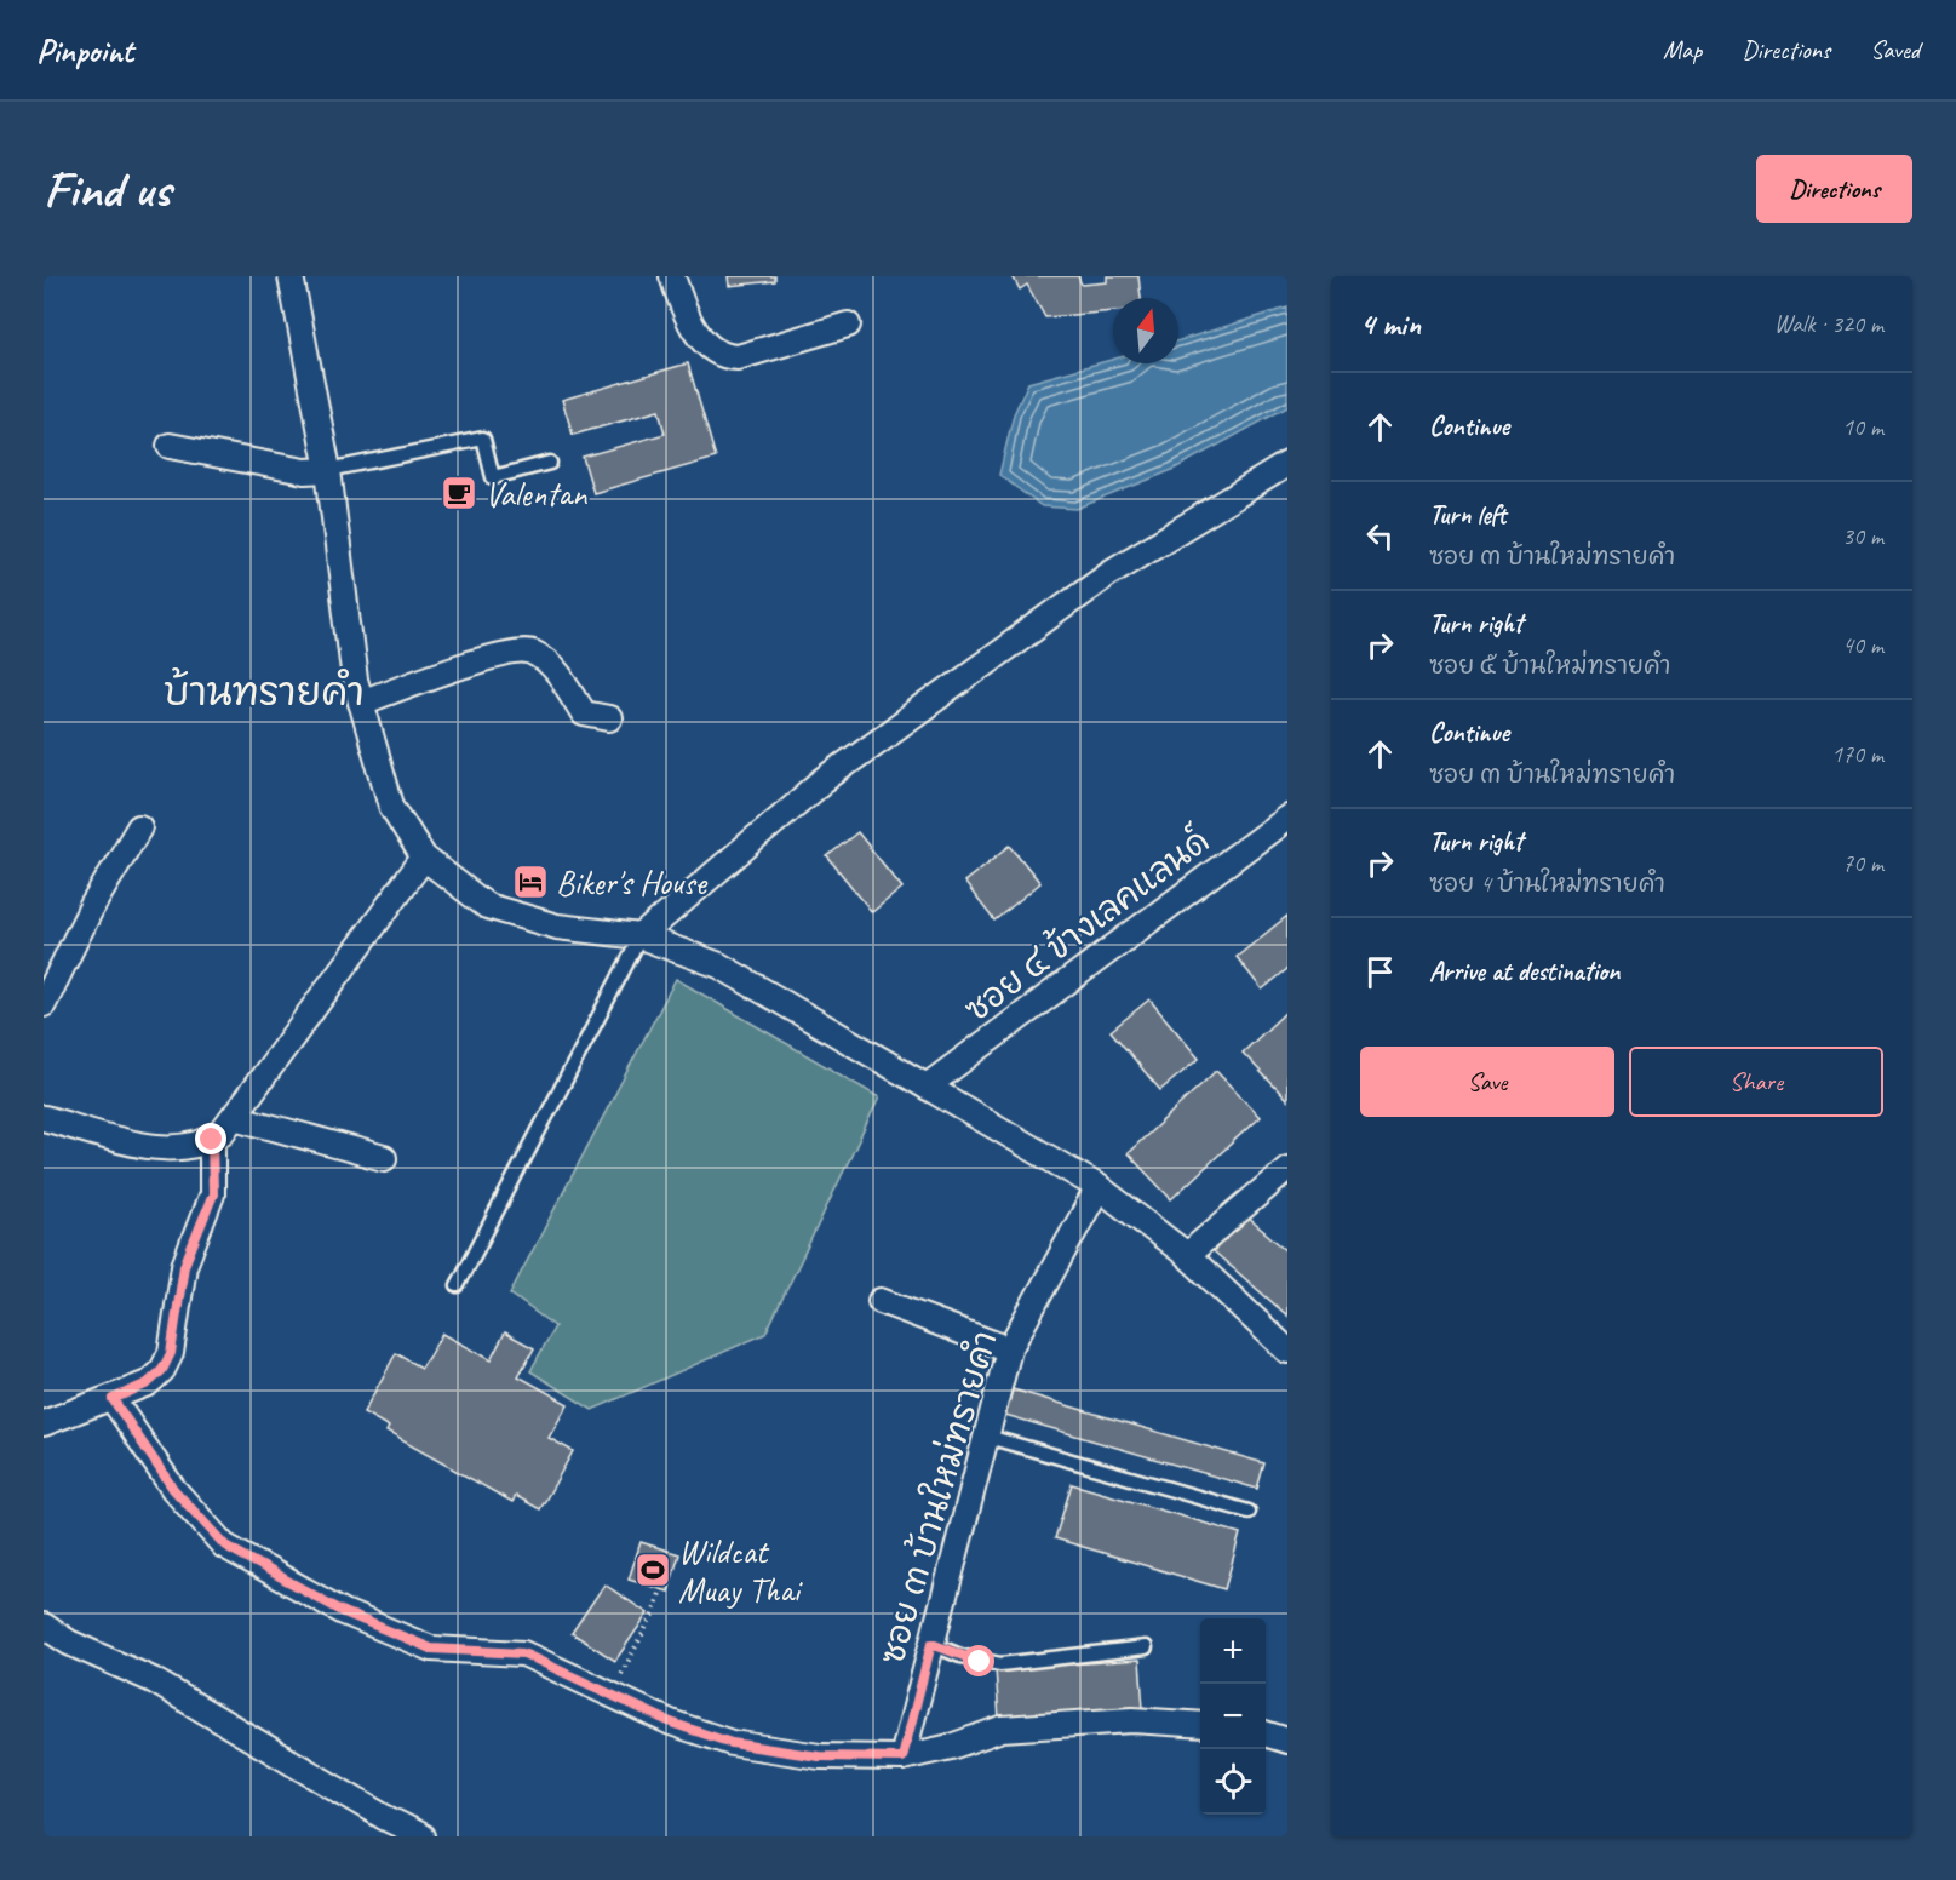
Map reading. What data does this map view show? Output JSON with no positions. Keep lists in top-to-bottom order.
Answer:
{
  "streets": {
    "street": ["ซอย ๔ ข้างเลคแลนด์", "ซอย ๓ บ้านใหม่ทรายคำ"]
  },
  "districts": ["บ้านทรายคำ"],
  "places": {
    "cafe": ["Valentan"],
    "hotel": ["Biker's House"],
    "sports": ["Wildcat Muay Thai"]
  },
  "north": "top",
  "page": {
    "header": "Pinpoint",
    "nav": ["Map", "Directions", "Saved"],
    "buttons": [
      "Directions",
      ["Save", "Share"]
    ],
    "title": "Find us",
    "heading": ["4 min", "Walk · 320 m"],
    "list": [
      ["Continue", "10 m"],
      ["Turn left", "ซอย ๓ บ้านใหม่ทรายคำ", "30 m"],
      ["Turn right", "ซอย ๕ บ้านใหม่ทรายคำ", "40 m"],
      ["Continue", "ซอย ๓ บ้านใหม่ทรายคำ", "170 m"],
      ["Turn right", "ซอย 4 บ้านใหม่ทรายคำ", "70 m"],
      "Arrive at destination"
    ],
    "map_buttons": ["+", "−"]
  }
}
